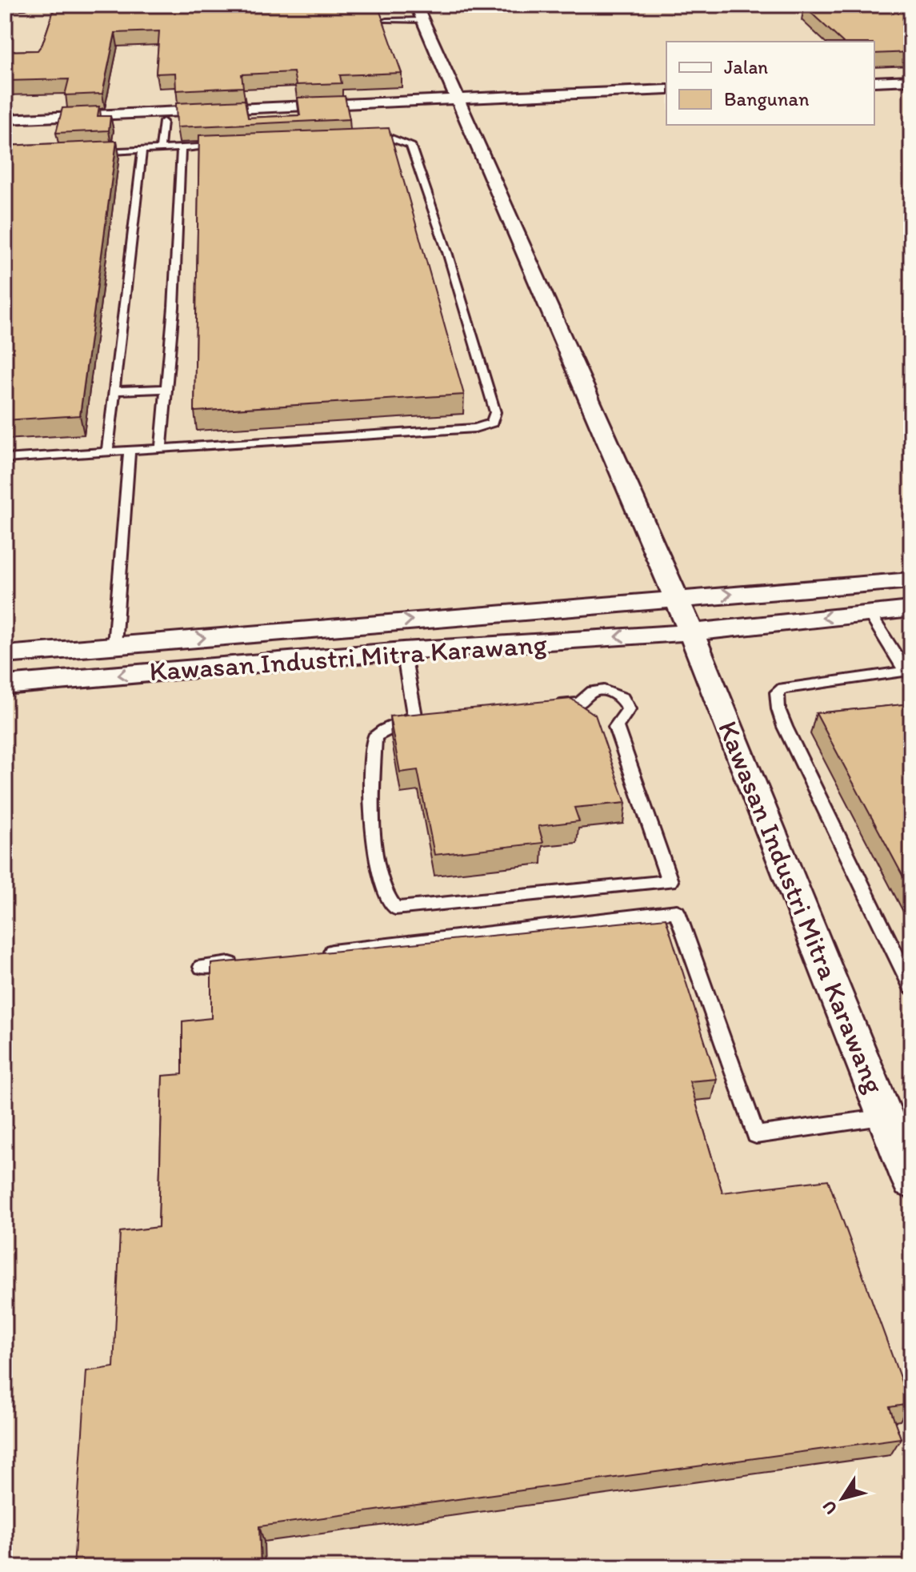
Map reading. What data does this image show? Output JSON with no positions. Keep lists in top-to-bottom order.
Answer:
{
  "streets": {
    "street": ["Kawasan Industri Mitra Karawang"]
  },
  "legend": ["Jalan", "Bangunan"],
  "north": "bottom left"
}
